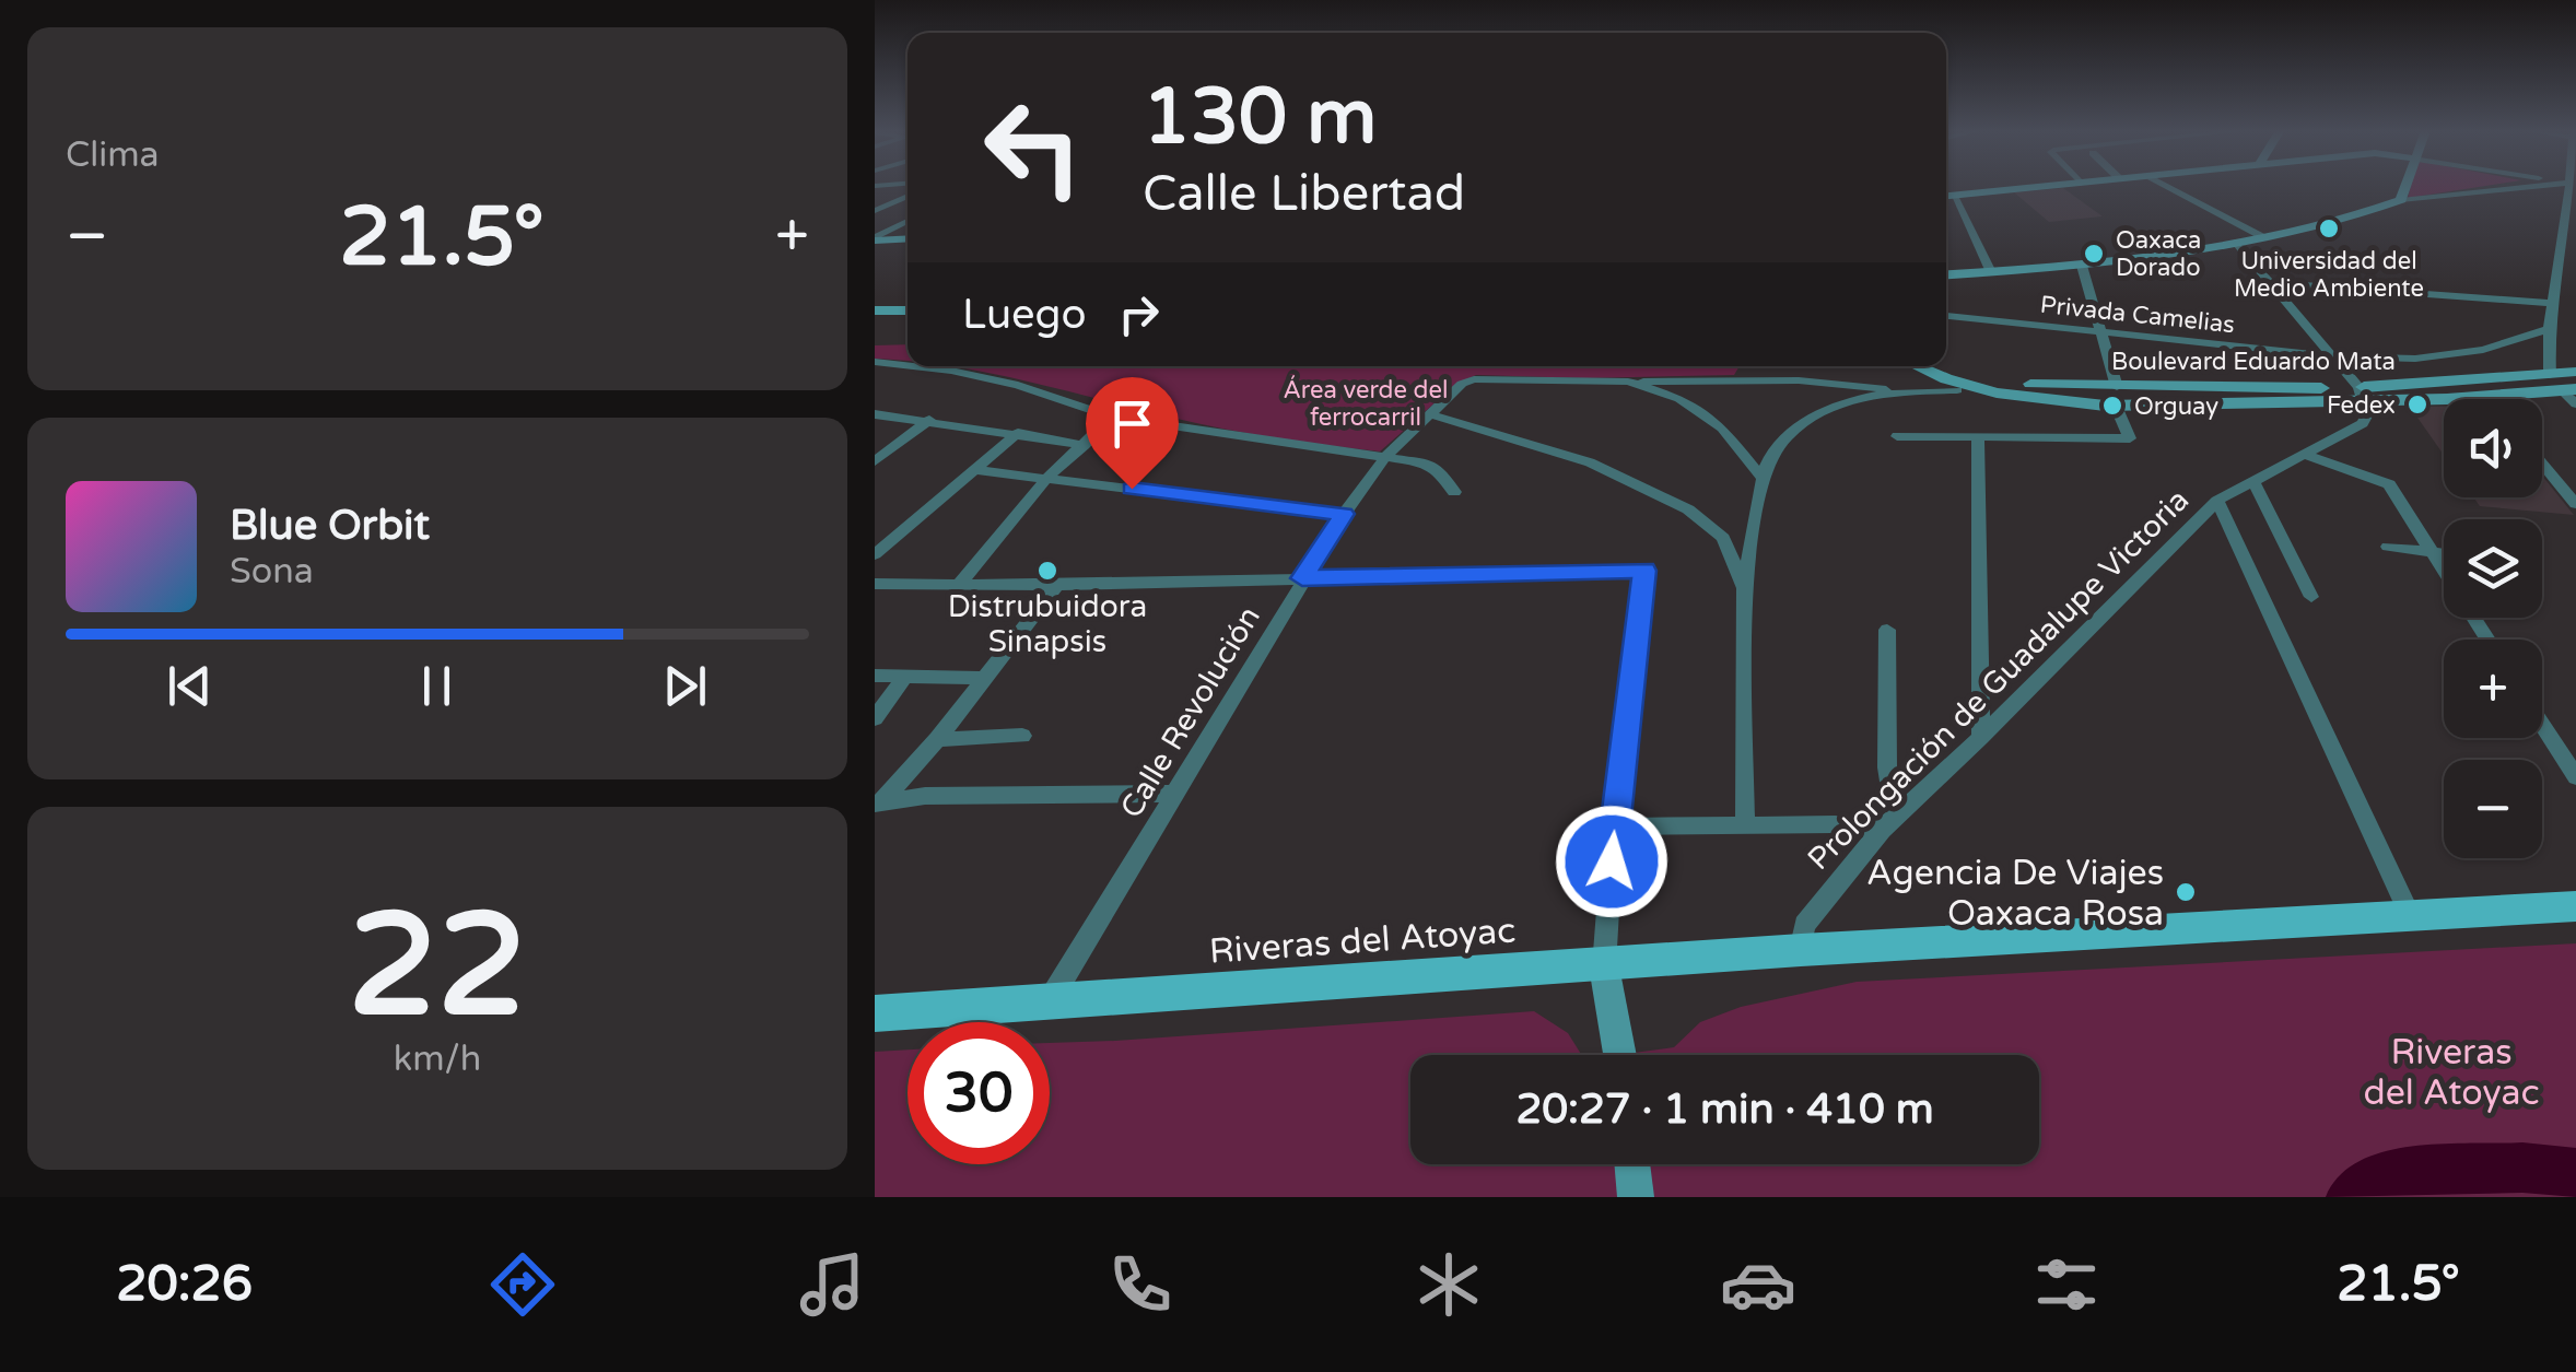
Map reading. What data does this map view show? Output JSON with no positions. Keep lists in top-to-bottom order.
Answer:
{
  "streets": {
    "main road": ["Boulevard Eduardo Mata", "Riveras del Atoyac"],
    "street": ["Privada Camelias", "Prolongación de Guadalupe Victoria", "Calle Revolución"]
  },
  "crossings": [
    ["Boulevard Eduardo Mata", "Prolongación de Guadalupe Victoria"],
    ["Prolongación de Guadalupe Victoria", "Riveras del Atoyac"],
    ["Calle Revolución", "Riveras del Atoyac"]
  ],
  "parks": ["Área verde del ferrocarril", "Riveras del Atoyac"],
  "places": [
    "Universidad del Medio Ambiente",
    "Oaxaca Dorado",
    "Fedex",
    "Orguay",
    "Distrubuidora Sinapsis",
    "Agencia De Viajes Oaxaca Rosa"
  ],
  "page": {
    "tile": [
      "Clima",
      ["22", "km/h"]
    ],
    "turn": ["130 m", "Calle Libertad"],
    "heat": ["−", "21.5°", "+"],
    "then": "Luego",
    "map_buttons": ["+", "−"],
    "song": ["Blue Orbit", "Sona"],
    "limit": "30",
    "trip": "20:27 · 1 min · 410 m",
    "tabs": ["20:26", "21.5°"]
  }
}
